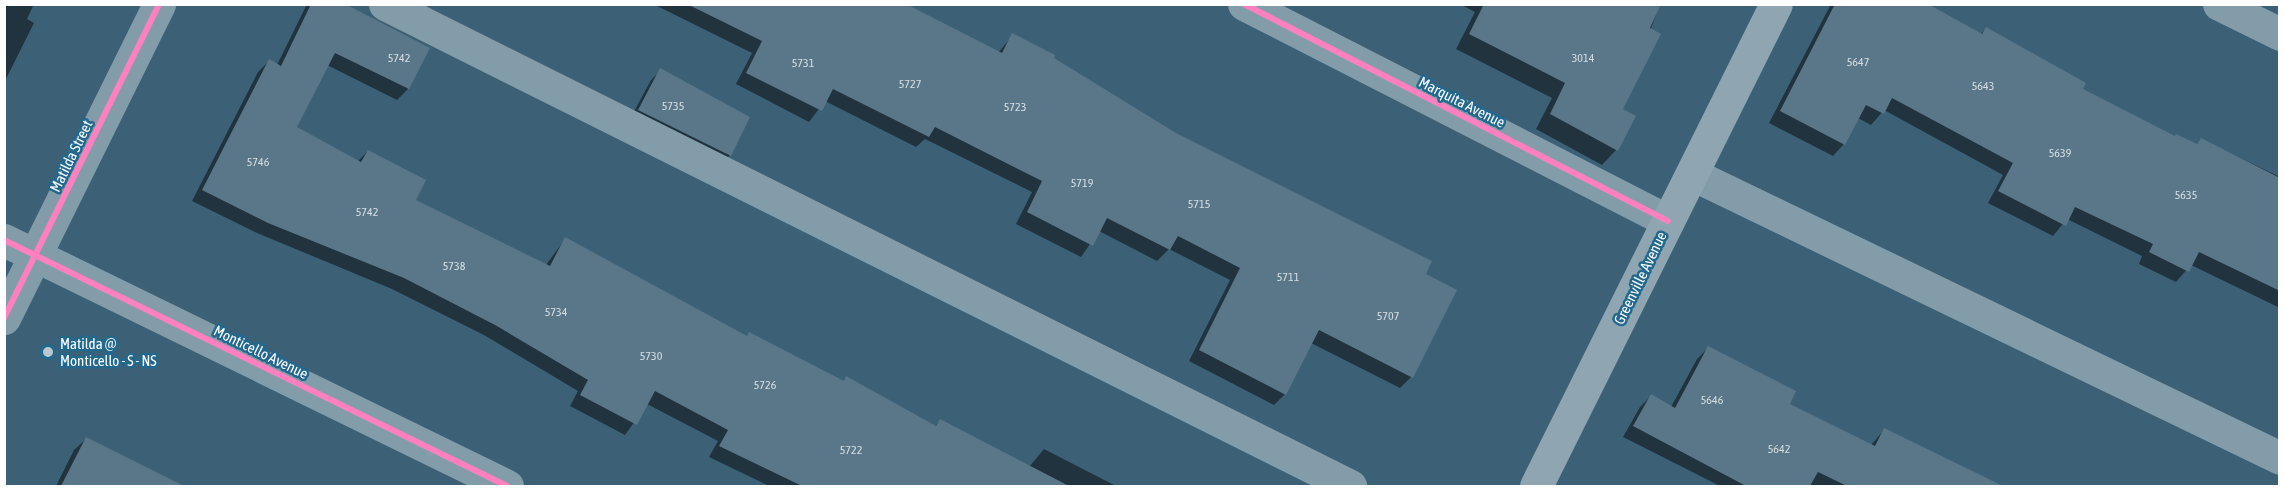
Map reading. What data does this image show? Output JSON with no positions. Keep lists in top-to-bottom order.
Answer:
{
  "streets": {
    "main road": ["Greenville Avenue"],
    "street": ["Marquita Avenue", "Matilda Street", "Monticello Avenue"]
  },
  "crossings": [
    ["Marquita Avenue", "Greenville Avenue"],
    ["Matilda Street", "Monticello Avenue"]
  ],
  "places": ["Matilda @ Monticello - S - NS"],
  "house_numbers": [
    "5742",
    "3014",
    "5647",
    "5731",
    "5727",
    "5643",
    "5735",
    "5723",
    "5639",
    "5746",
    "5719",
    "5635",
    "5715",
    "5742",
    "5738",
    "5711",
    "5734",
    "5707",
    "5730",
    "5726",
    "5646",
    "5642",
    "5722"
  ]
}
